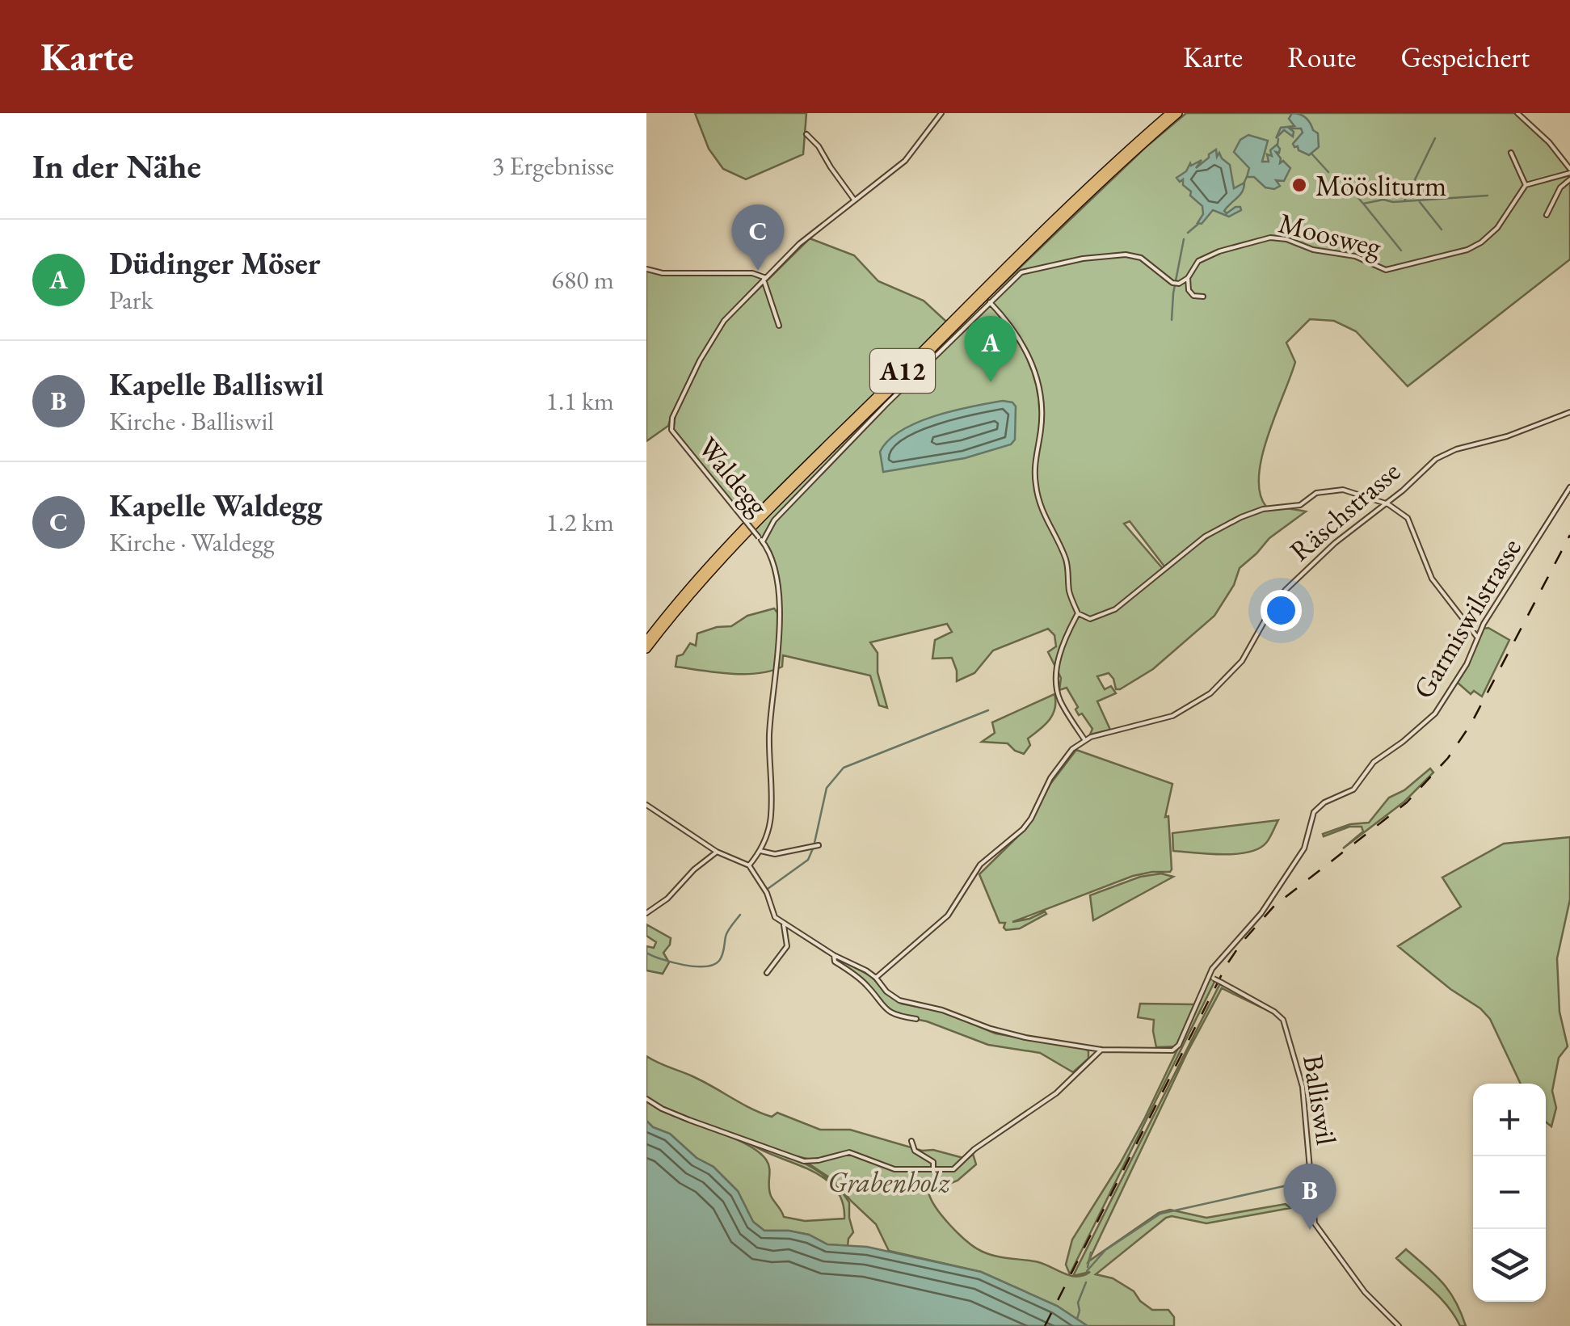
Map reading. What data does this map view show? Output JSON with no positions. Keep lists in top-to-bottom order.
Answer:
{
  "streets": {
    "highway": ["A12"],
    "street": [
      "Moosweg",
      "Waldegg",
      "Räschstrasse",
      "Garmiswilstrasse",
      "Balliswil"
    ]
  },
  "crossings": [
    ["Moosweg", "Waldegg"],
    ["Garmiswilstrasse", "Balliswil"]
  ],
  "parks": ["Grabenholz"],
  "places": ["Möösliturm"],
  "page": {
    "header": "Karte",
    "nav": ["Karte", "Route", "Gespeichert"],
    "heading": ["In der Nähe", "3 Ergebnisse"],
    "pins": ["C", "A", "B"],
    "list": [
      {
        "mark": "A",
        "name": "Düdinger Möser",
        "note": "Park",
        "value": "680 m"
      },
      {
        "mark": "B",
        "name": "Kapelle Balliswil",
        "note": "Kirche · Balliswil",
        "value": "1.1 km"
      },
      {
        "mark": "C",
        "name": "Kapelle Waldegg",
        "note": "Kirche · Waldegg",
        "value": "1.2 km"
      }
    ],
    "map_buttons": ["+", "−"]
  }
}
